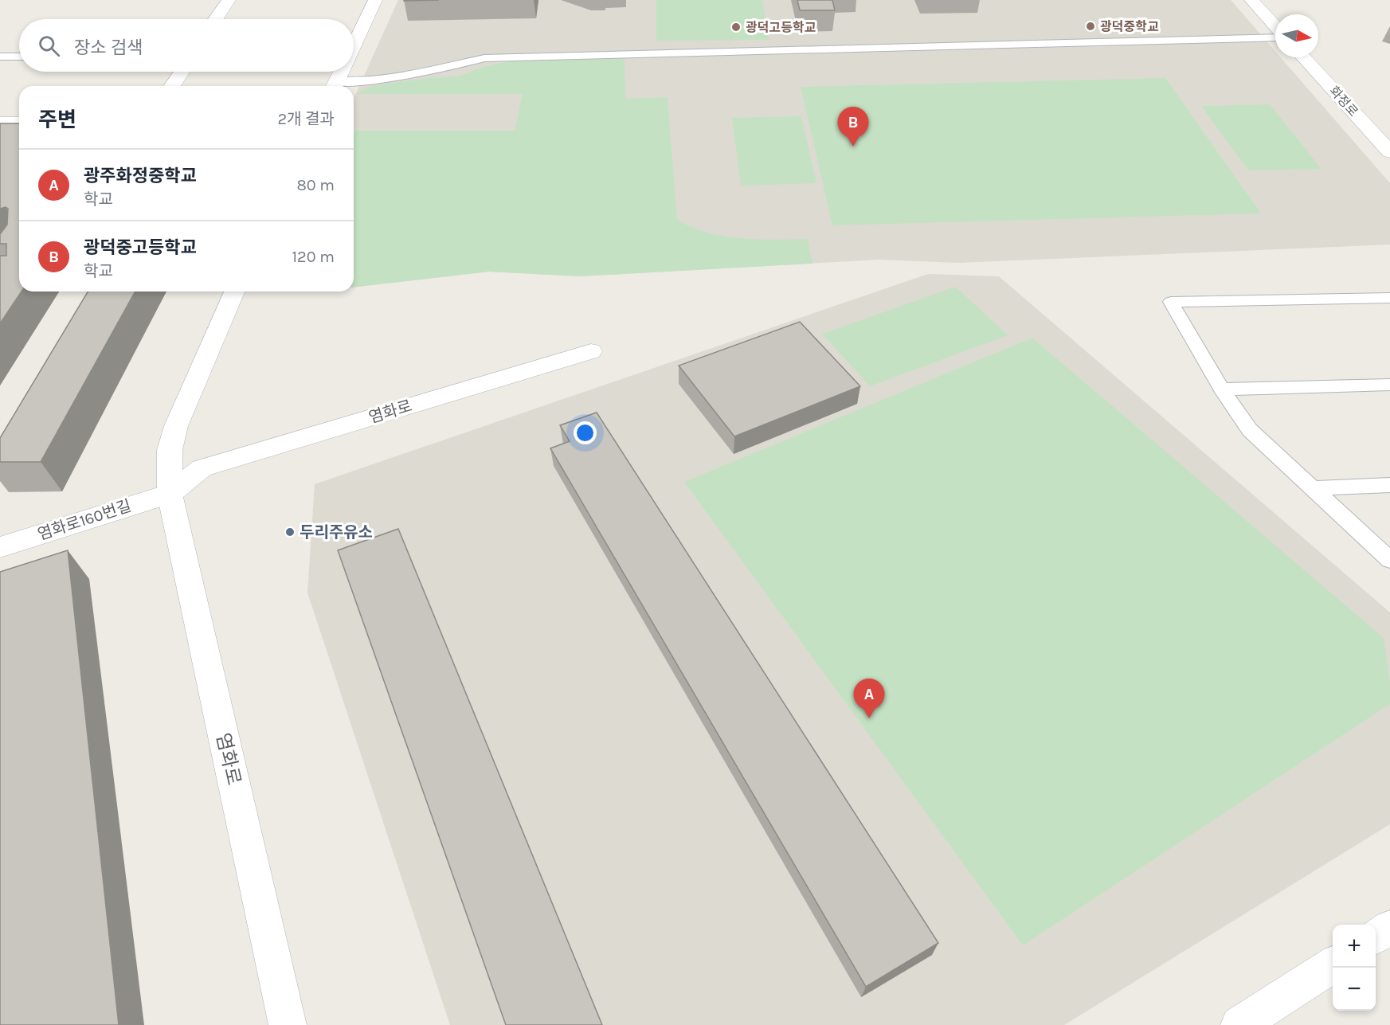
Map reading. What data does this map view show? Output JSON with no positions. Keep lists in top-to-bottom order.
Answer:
{
  "streets": {
    "street": ["화정로", "염화로", "염화로160번길"]
  },
  "crossings": [
    ["염화로", "염화로160번길"]
  ],
  "places": ["광덕중학교", "광덕고등학교", "두리주유소"],
  "north": "right",
  "page": {
    "search": "장소 검색",
    "heading": ["주변", "2개 결과"],
    "pins": ["B", "A"],
    "list": [
      {
        "mark": "A",
        "name": "광주화정중학교",
        "note": "학교",
        "value": "80 m"
      },
      {
        "mark": "B",
        "name": "광덕중고등학교",
        "note": "학교",
        "value": "120 m"
      }
    ],
    "map_buttons": ["+", "−"]
  }
}
